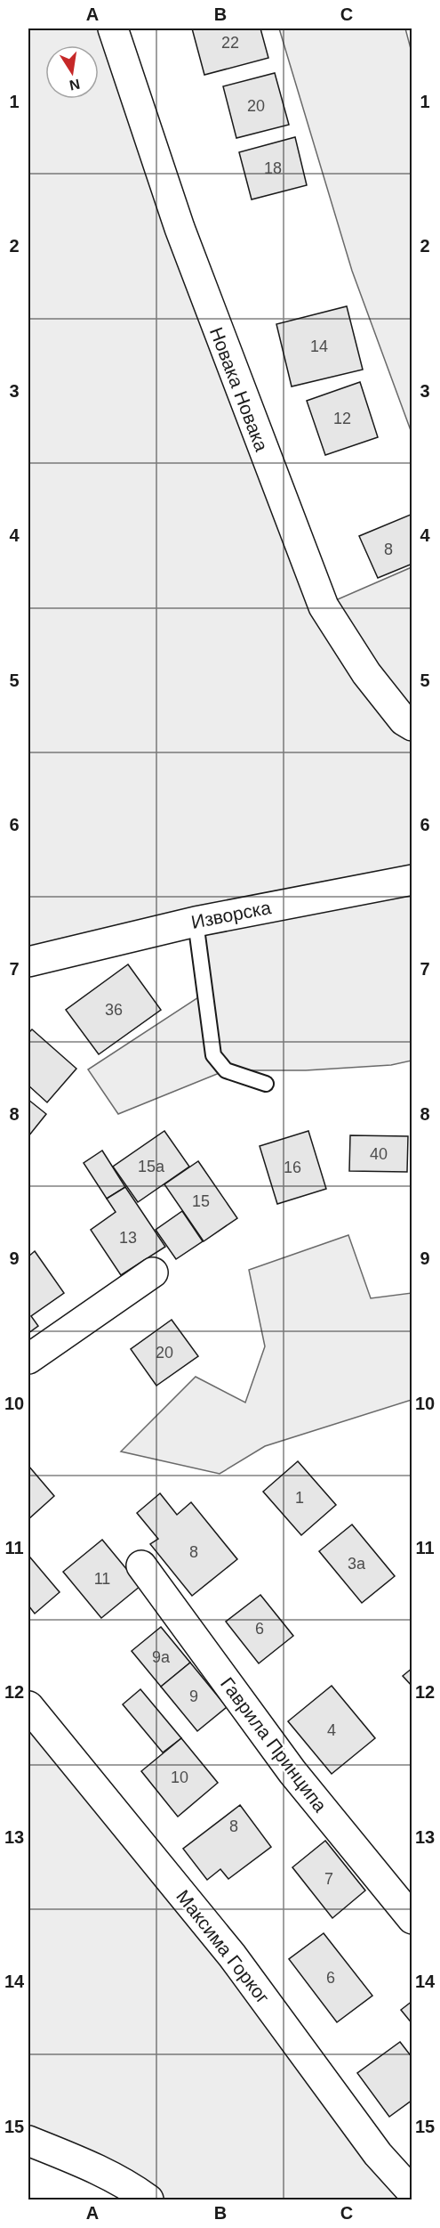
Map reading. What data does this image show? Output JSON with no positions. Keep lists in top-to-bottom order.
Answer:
{
  "streets": {
    "street": [
      "Новака Новака",
      "Изворска",
      "Гаврила Принципа",
      "Максима Горког"
    ]
  },
  "house_numbers": [
    "22",
    "20",
    "18",
    "14",
    "12",
    "8",
    "36",
    "40",
    "15a",
    "16",
    "15",
    "13",
    "20",
    "1",
    "8",
    "3a",
    "11",
    "6",
    "9a",
    "9",
    "4",
    "10",
    "8",
    "7",
    "6"
  ],
  "north": "bottom",
  "grid": {
    "columns": ["A", "B", "C"],
    "rows": [
      "1",
      "2",
      "3",
      "4",
      "5",
      "6",
      "7",
      "8",
      "9",
      "10",
      "11",
      "12",
      "13",
      "14",
      "15"
    ]
  }
}
